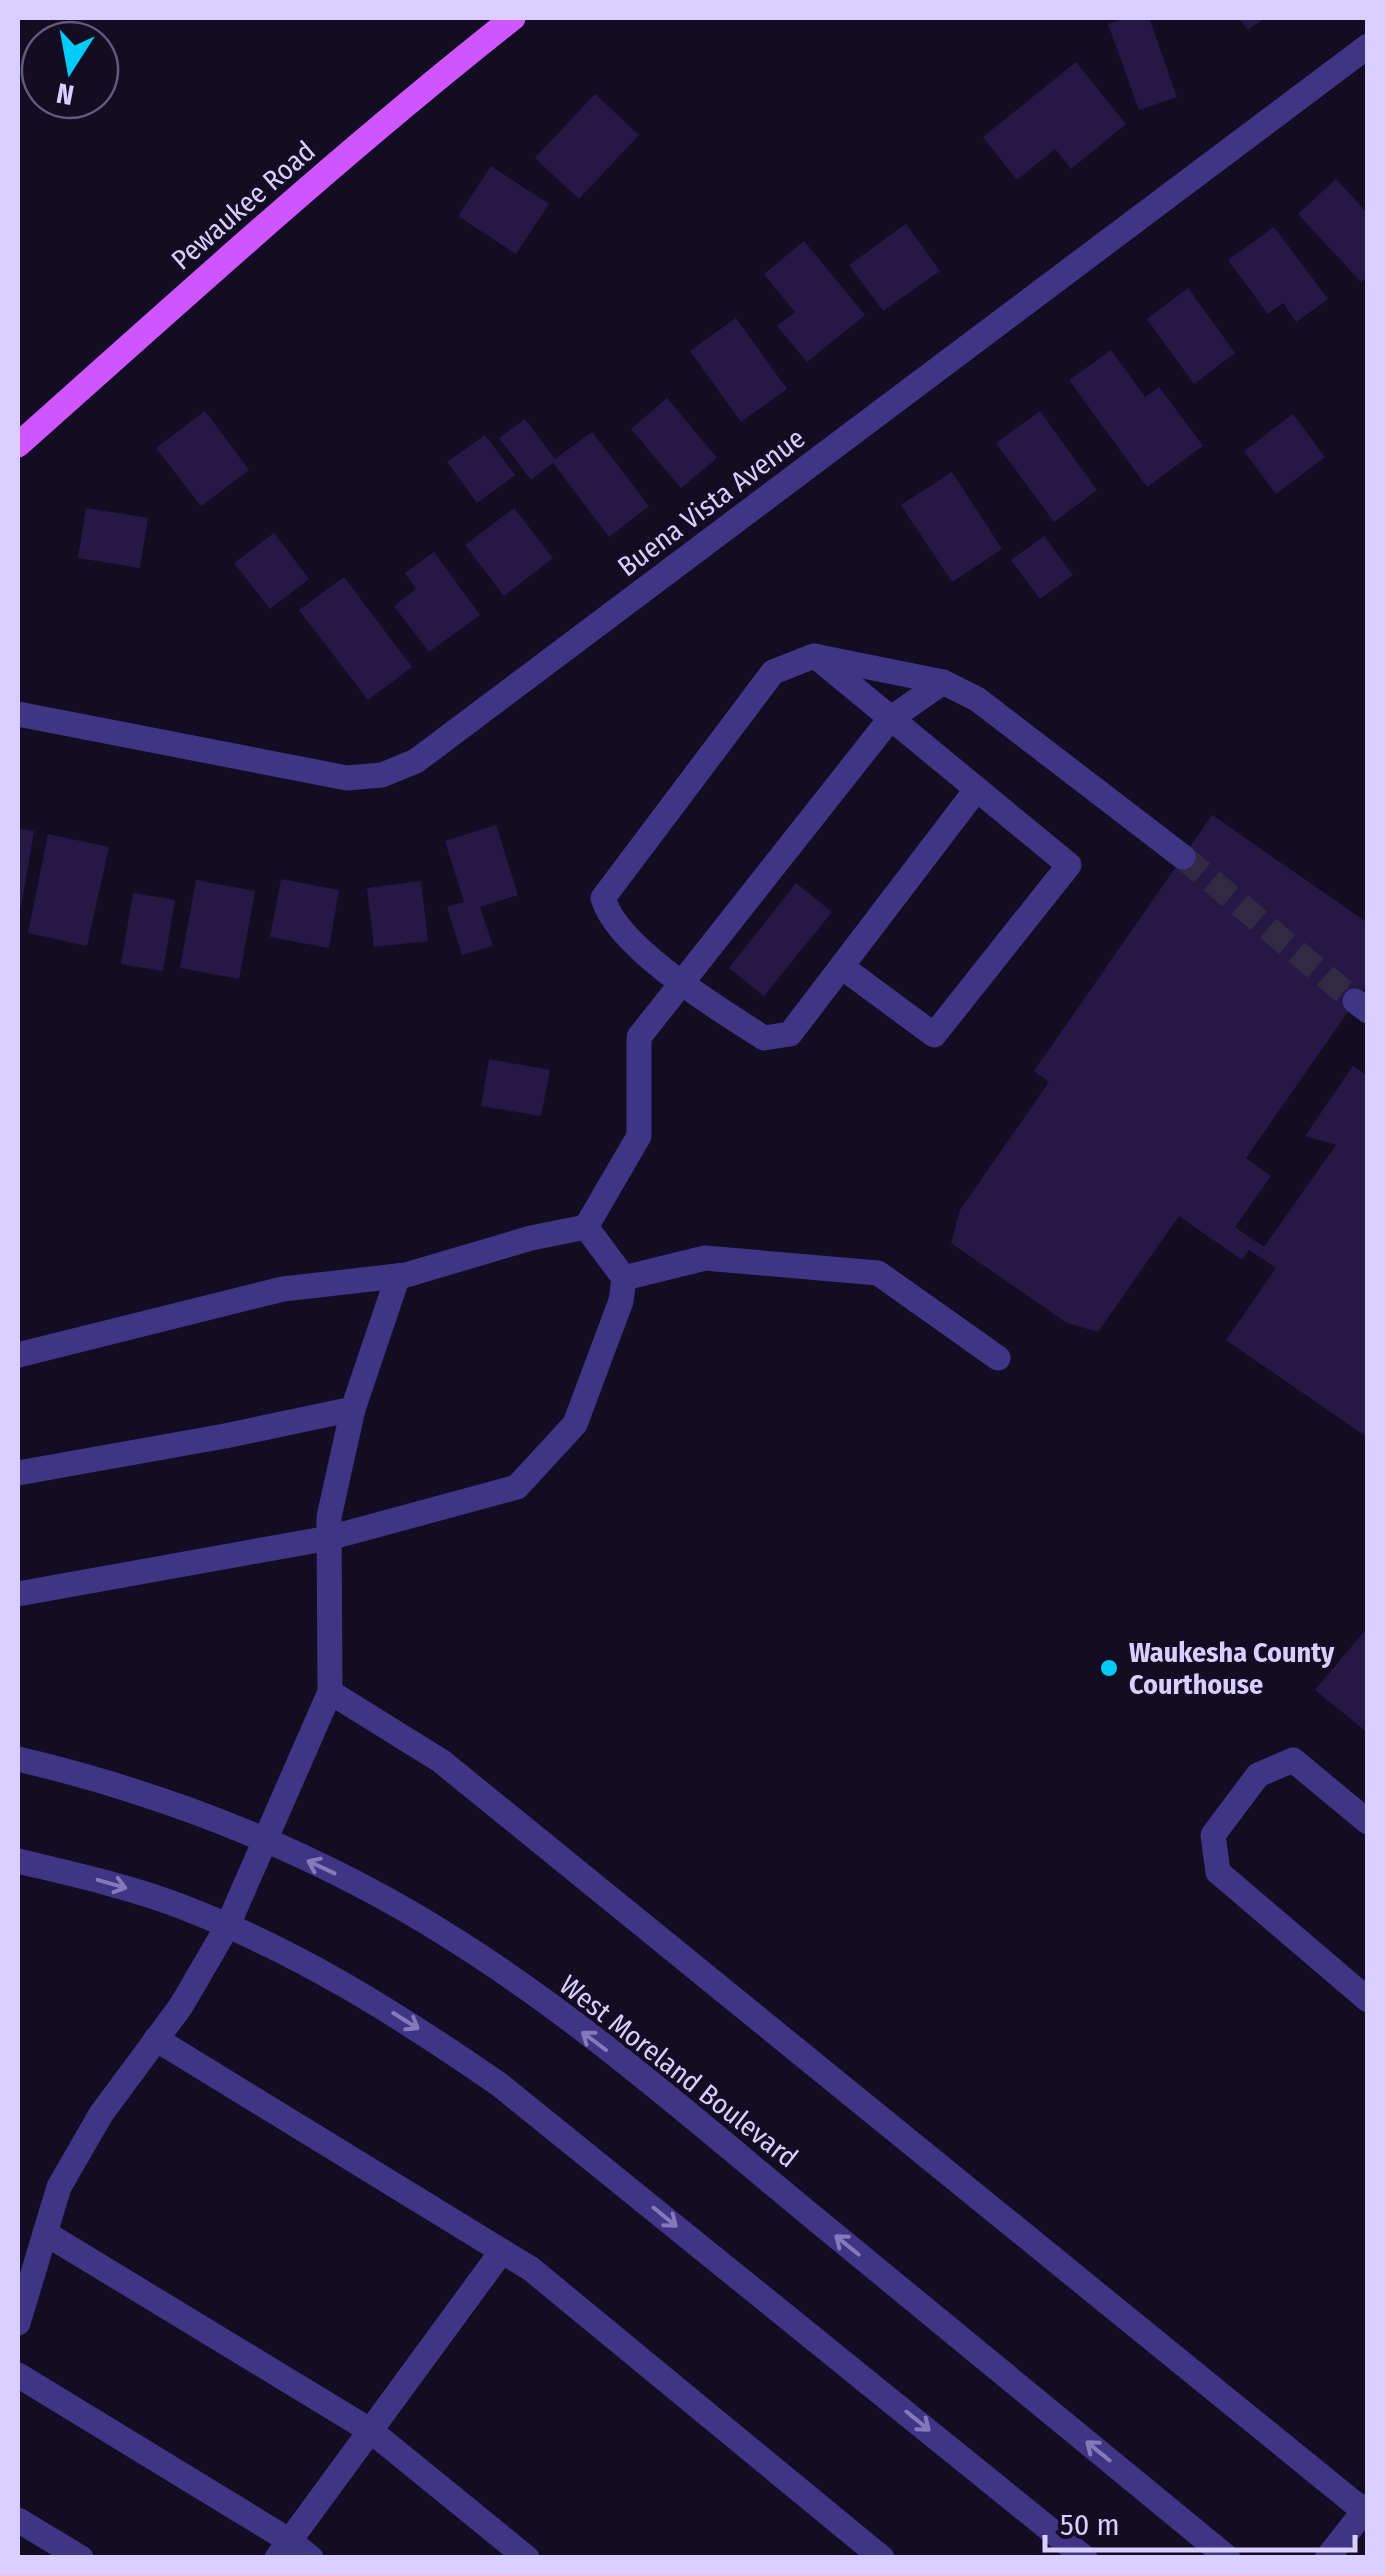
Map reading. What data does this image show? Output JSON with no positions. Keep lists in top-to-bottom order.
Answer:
{
  "streets": {
    "main road": ["Pewaukee Road"],
    "street": ["Buena Vista Avenue", "West Moreland Boulevard"]
  },
  "places": ["Waukesha County Courthouse"],
  "scale_bar": "50 m",
  "north": "bottom"
}
